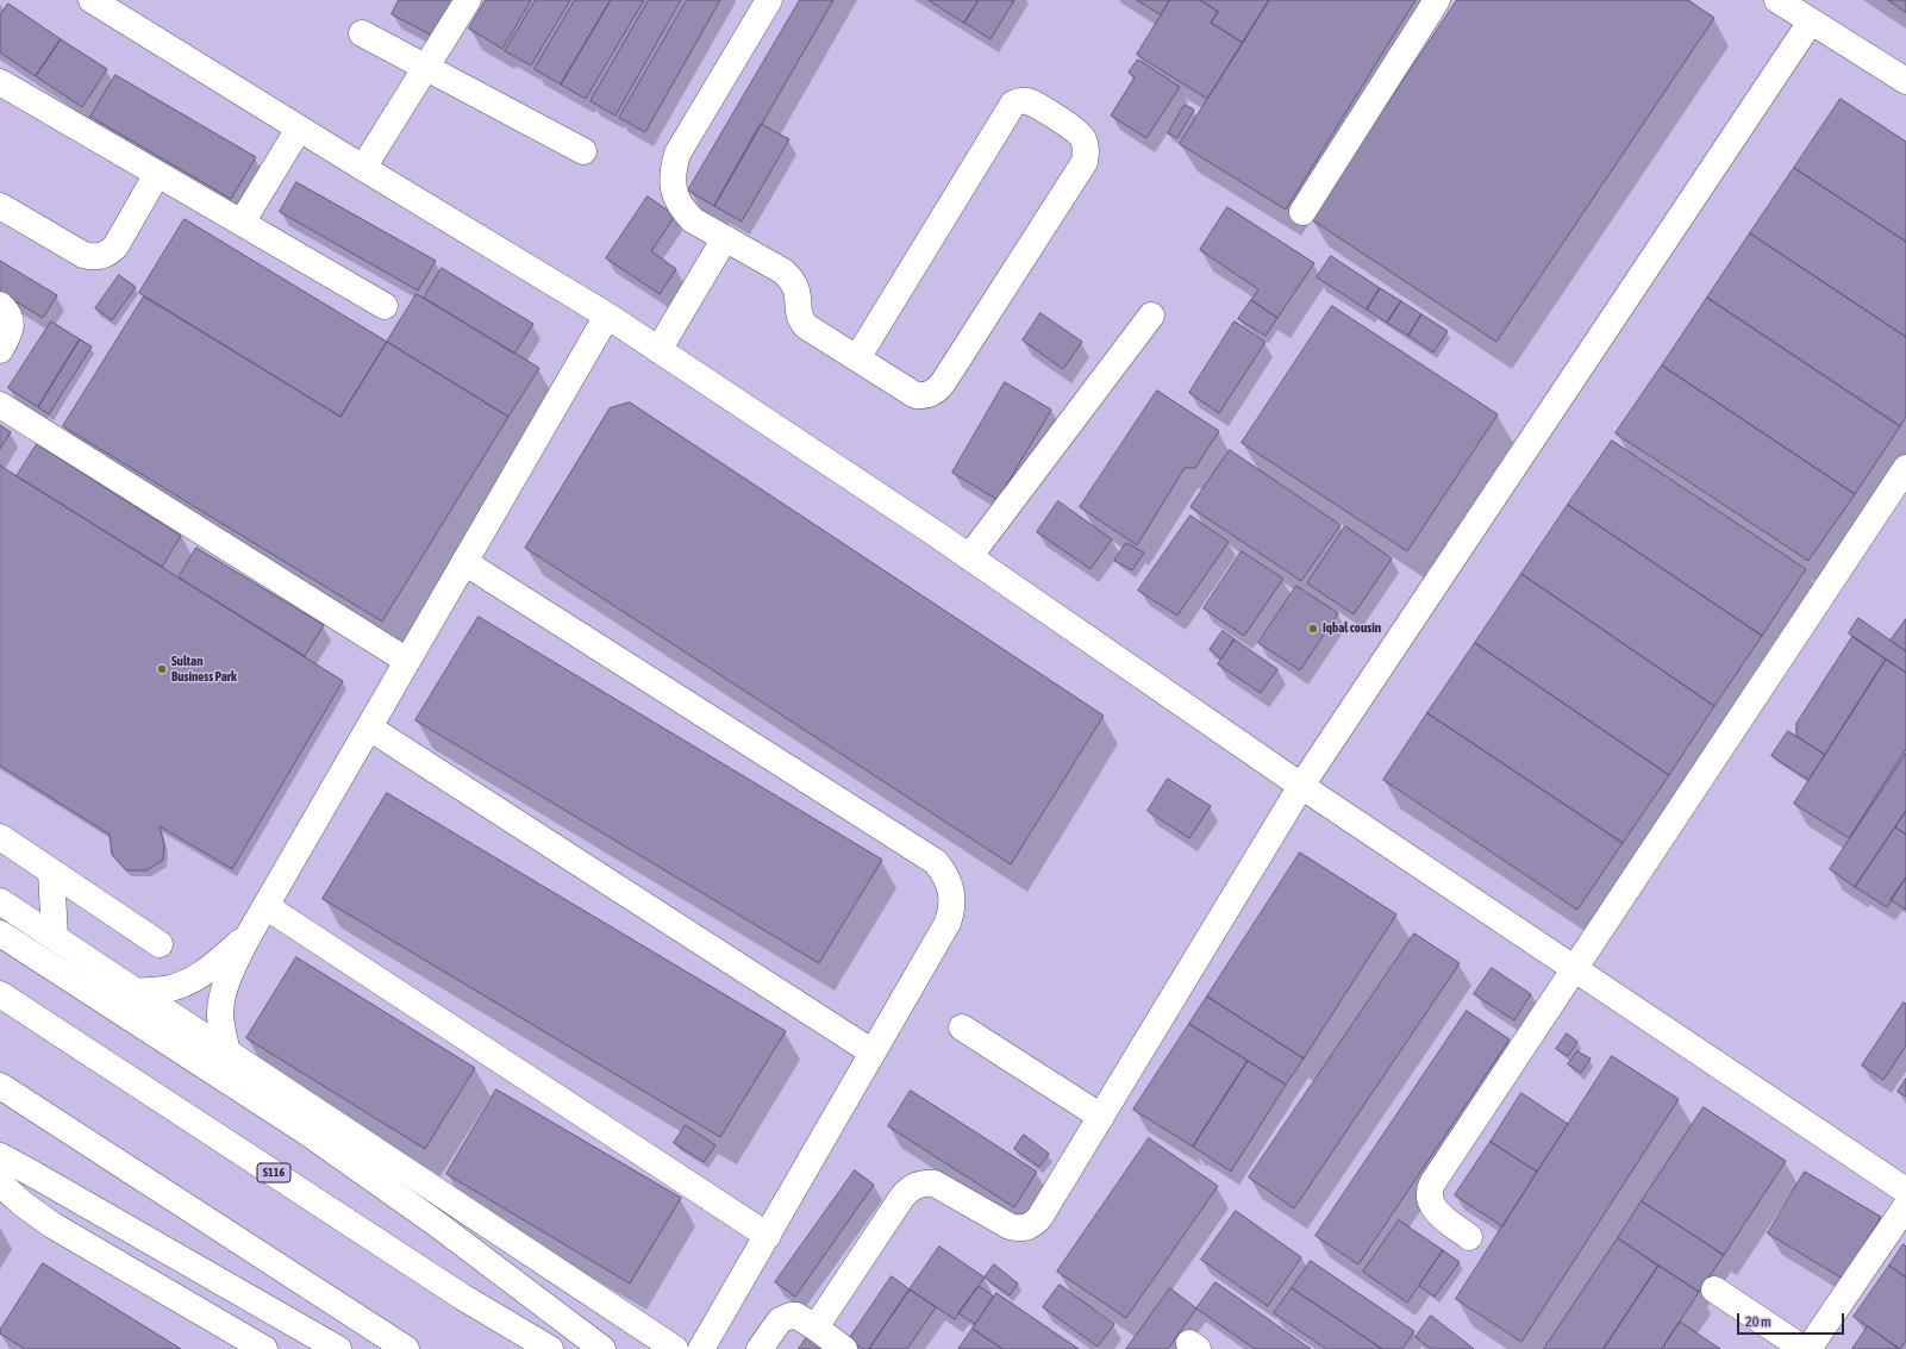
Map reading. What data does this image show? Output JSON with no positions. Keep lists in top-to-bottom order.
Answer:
{
  "streets": {
    "main road": ["S116"]
  },
  "places": ["Iqbal cousin", "Sultan Business Park"],
  "scale_bar": "20 m"
}
